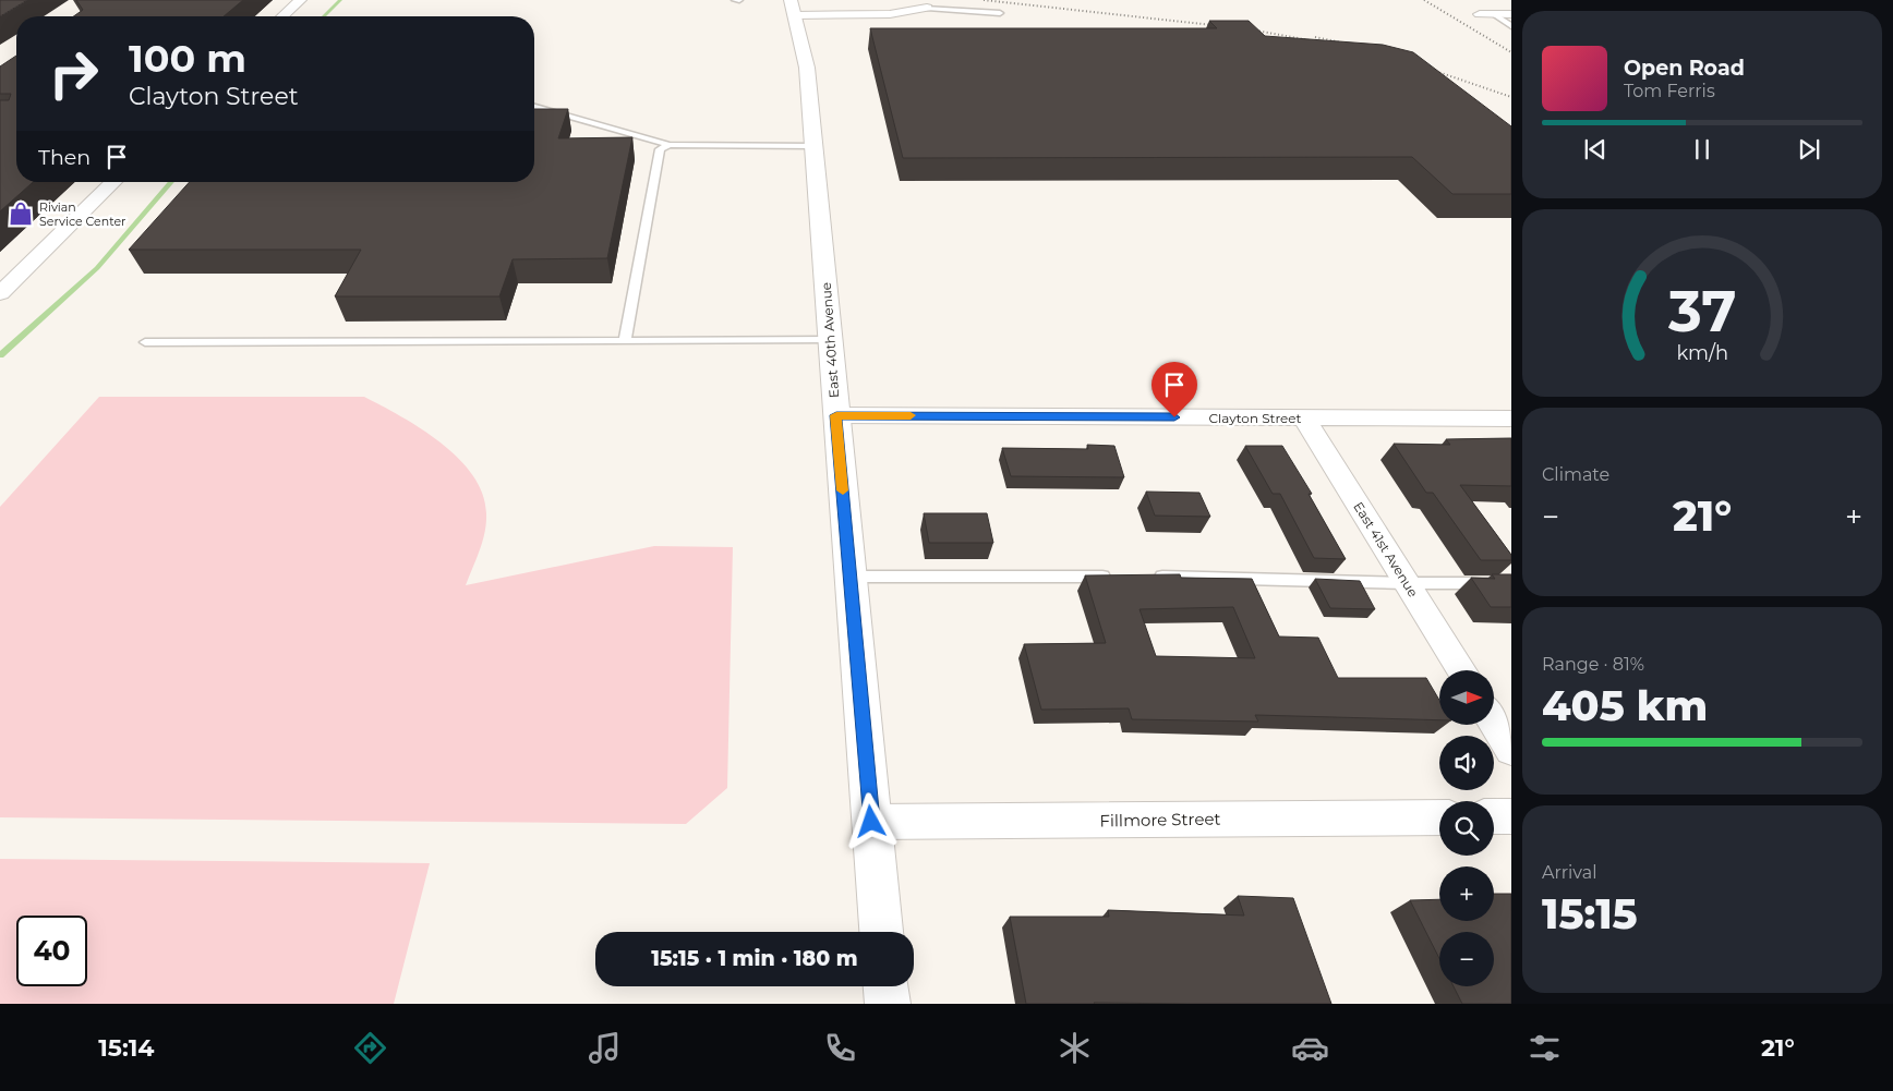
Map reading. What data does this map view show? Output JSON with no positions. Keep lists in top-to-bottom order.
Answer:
{
  "streets": {
    "street": [
      "East 40th Avenue",
      "Clayton Street",
      "East 41st Avenue",
      "Fillmore Street"
    ]
  },
  "crossings": [
    ["East 40th Avenue", "Clayton Street"],
    ["East 40th Avenue", "Fillmore Street"],
    ["Clayton Street", "East 41st Avenue"]
  ],
  "places": {
    "shop": ["Rivian Service Center"]
  },
  "north": "right",
  "page": {
    "turn": ["100 m", "Clayton Street"],
    "song": ["Open Road", "Tom Ferris"],
    "then": "Then",
    "tile": [
      "Climate",
      ["Range · 81%", "405 km"],
      ["Arrival", "15:15"]
    ],
    "heat": ["−", "21°", "+"],
    "map_buttons": ["+", "−"],
    "limit": "40",
    "trip": "15:15 · 1 min · 180 m",
    "tabs": ["15:14", "21°"],
    "gauge": ["37", "km/h"]
  }
}
